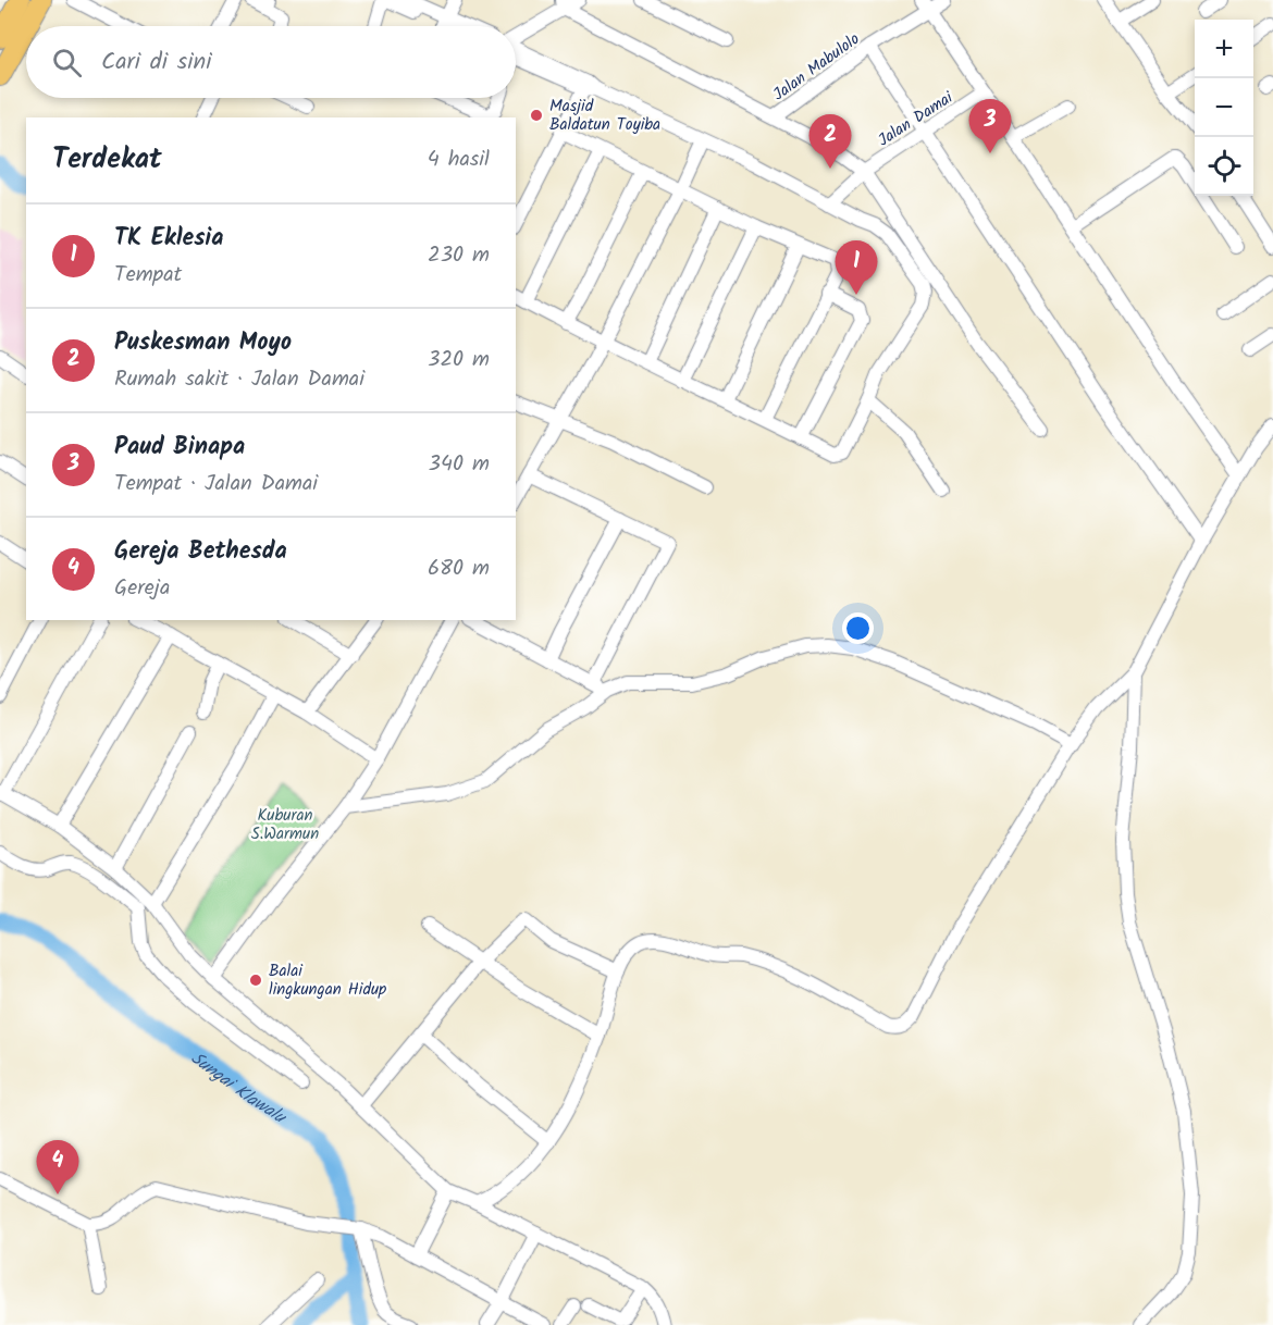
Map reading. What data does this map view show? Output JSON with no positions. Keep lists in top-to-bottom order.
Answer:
{
  "streets": {
    "street": ["Jalan Mabulolo", "Jalan Damai"]
  },
  "water": ["Sungai Klawalu"],
  "parks": ["Kuburan S.Warmun"],
  "places": ["Masjid Baldatun Toyiba", "Balai lingkungan Hidup"],
  "page": {
    "map_buttons": ["+", "−"],
    "search": "Cari di sini",
    "pins": [
      "3",
      "2",
      "1",
      "4"
    ],
    "heading": ["Terdekat", "4 hasil"],
    "list": [
      {
        "mark": "1",
        "name": "TK Eklesia",
        "note": "Tempat",
        "value": "230 m"
      },
      {
        "mark": "2",
        "name": "Puskesman Moyo",
        "note": "Rumah sakit · Jalan Damai",
        "value": "320 m"
      },
      {
        "mark": "3",
        "name": "Paud Binapa",
        "note": "Tempat · Jalan Damai",
        "value": "340 m"
      },
      {
        "mark": "4",
        "name": "Gereja Bethesda",
        "note": "Gereja",
        "value": "680 m"
      }
    ]
  }
}
